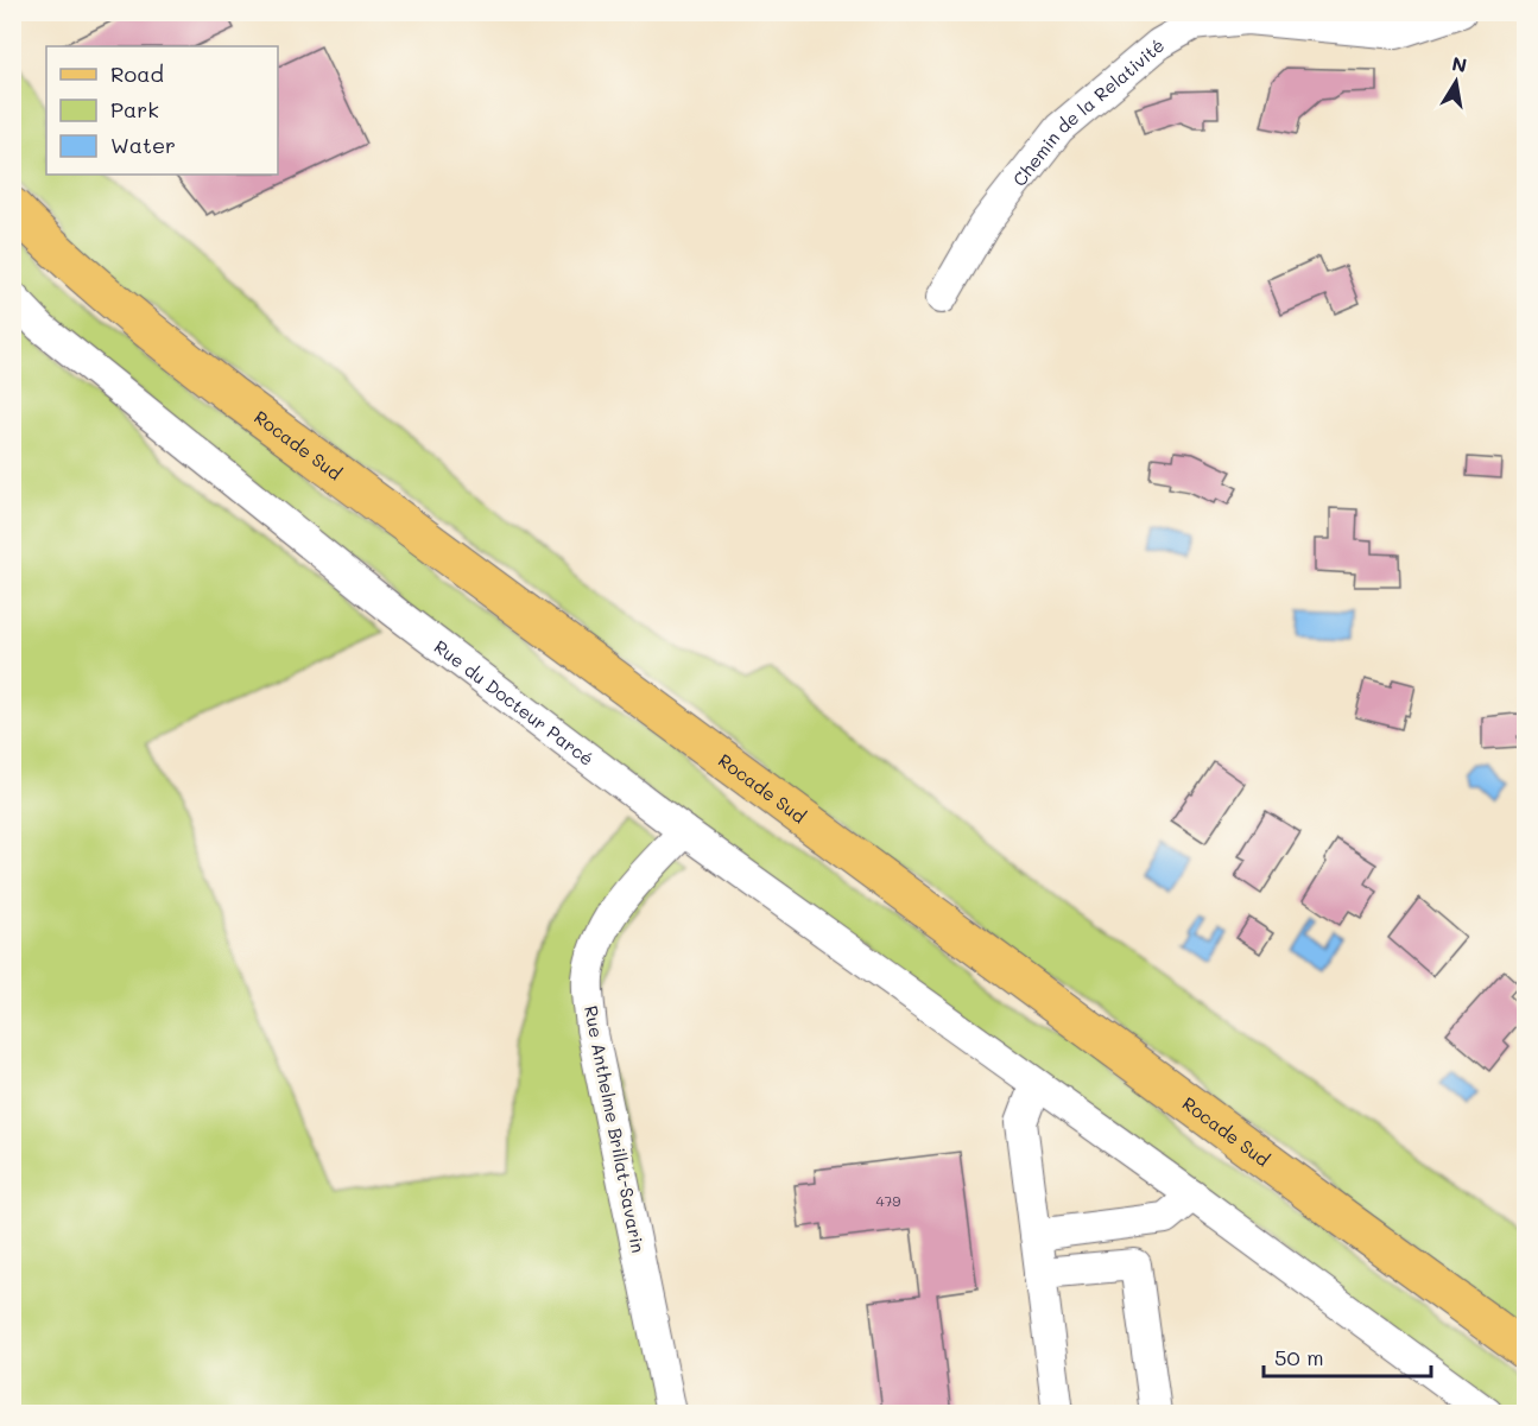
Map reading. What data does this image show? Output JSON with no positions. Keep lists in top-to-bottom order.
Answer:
{
  "streets": {
    "main road": ["Rocade Sud"],
    "street": ["Chemin de la Relativité", "Rue du Docteur Parcé", "Rue Anthelme Brillat-Savarin"]
  },
  "crossings": [
    ["Rue du Docteur Parcé", "Rue Anthelme Brillat-Savarin"]
  ],
  "house_numbers": ["479"],
  "legend": ["Road", "Park", "Water"],
  "scale_bar": "50 m",
  "north": "top"
}
